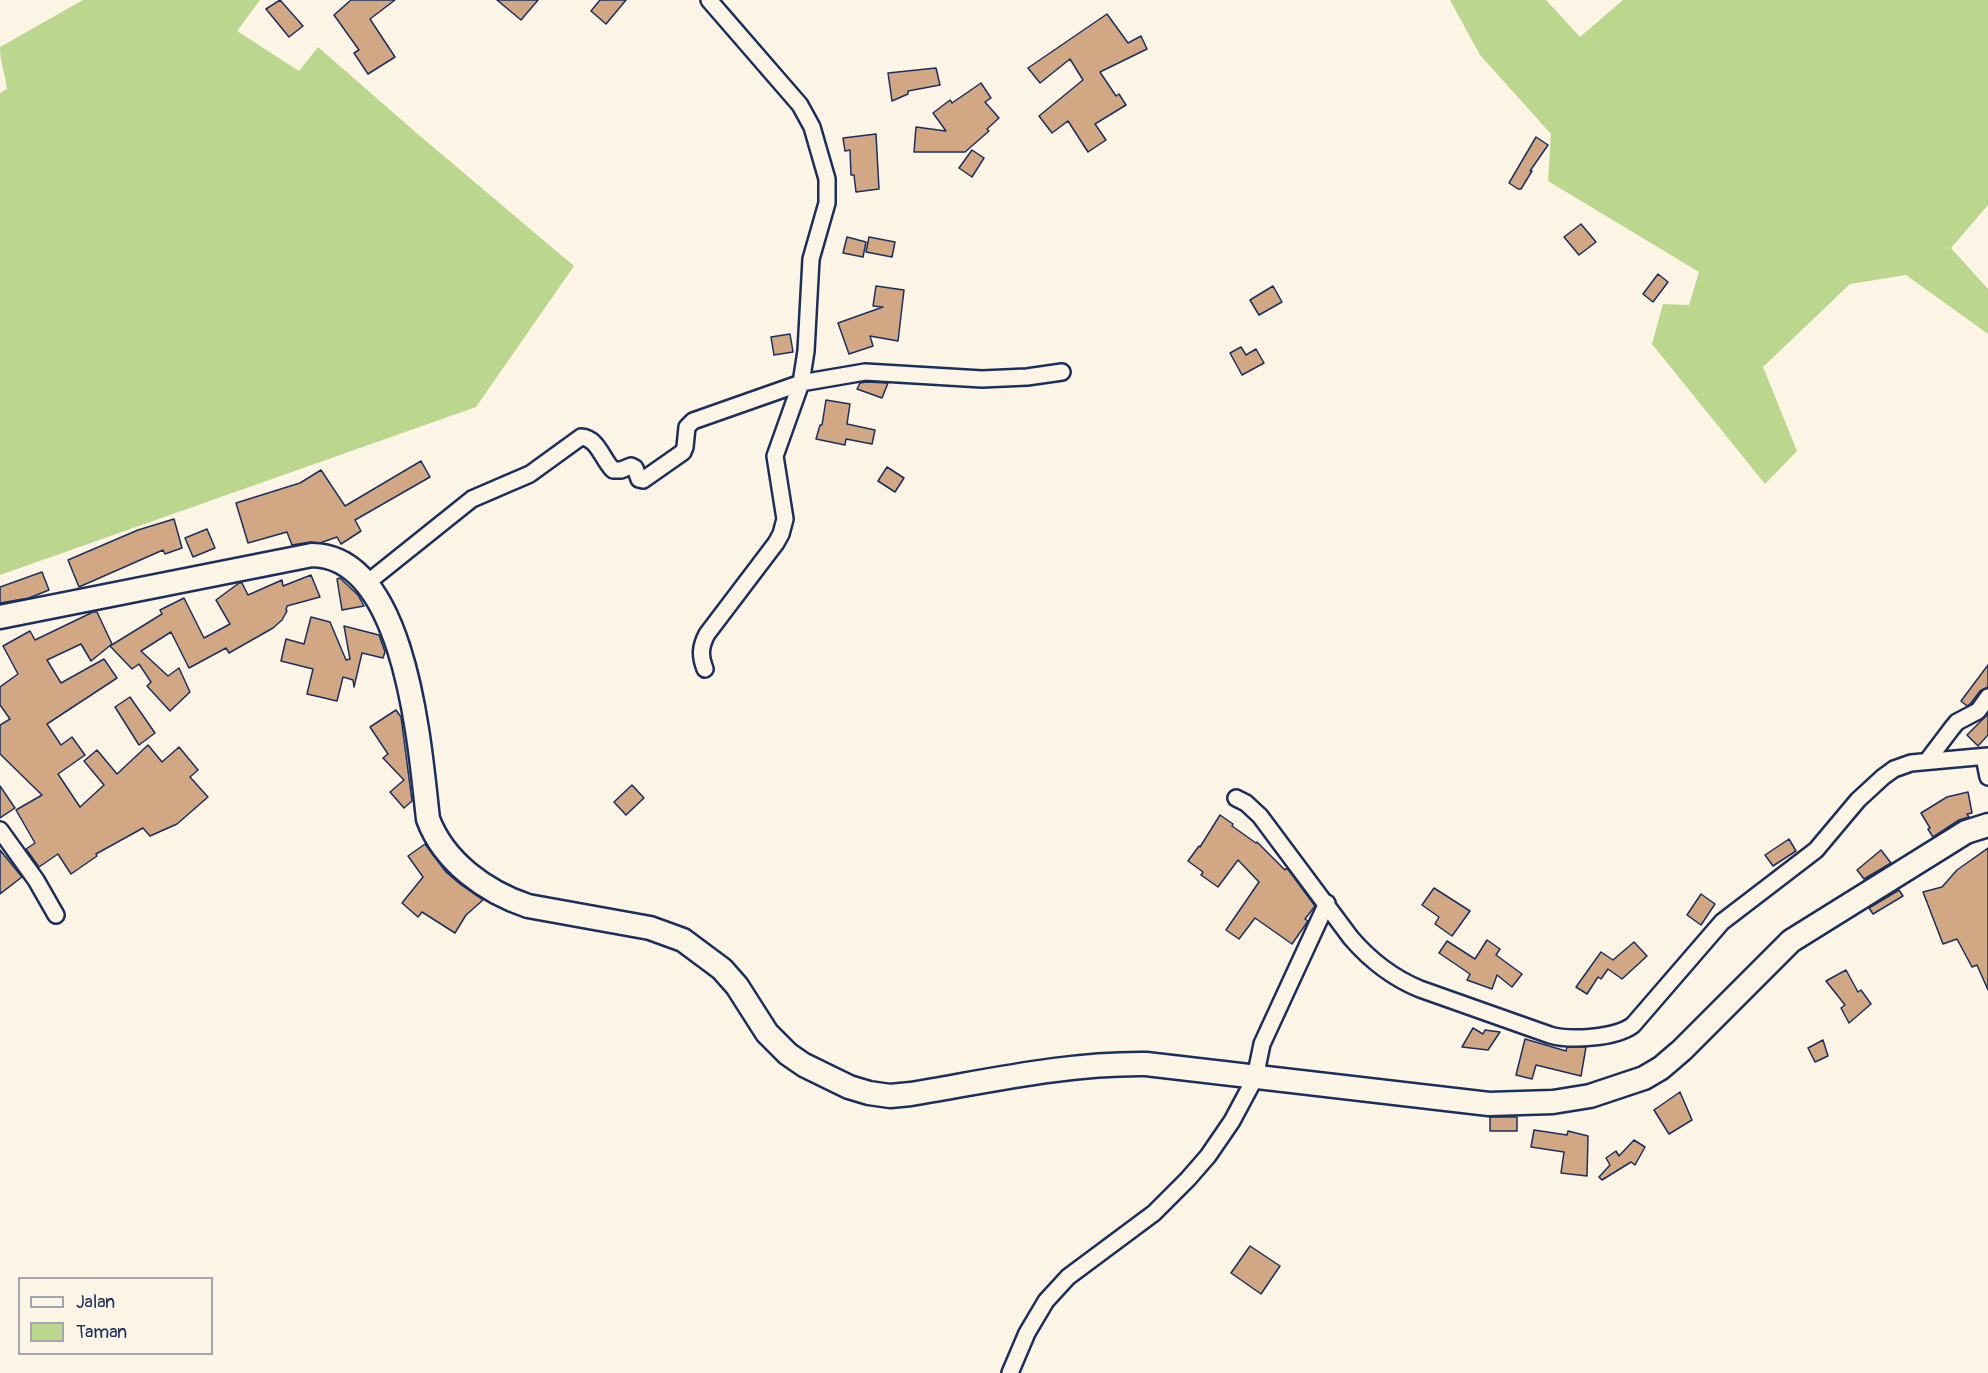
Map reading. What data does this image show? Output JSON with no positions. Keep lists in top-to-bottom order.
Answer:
{
  "legend": ["Jalan", "Taman"]
}
